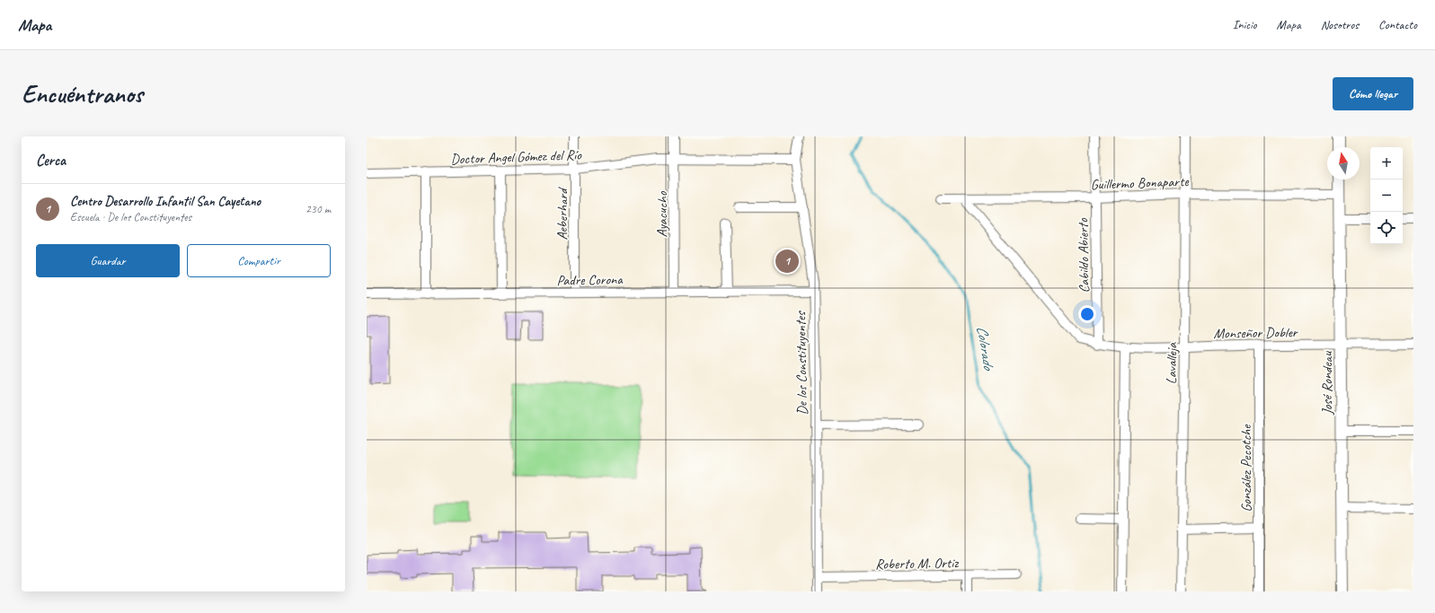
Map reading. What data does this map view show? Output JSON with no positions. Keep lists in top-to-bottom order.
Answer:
{
  "streets": {
    "street": [
      "Doctor Angel Gómez del Río",
      "Guillermo Bonaparte",
      "Aeberhard",
      "Ayacucho",
      "Cabildo Abierto",
      "Padre Corona",
      "Monseñor Dobler",
      "De los Constituyentes",
      "Lavalleja",
      "José Rondeau",
      "González Pecotche",
      "Roberto M. Ortiz"
    ]
  },
  "crossings": [
    ["Doctor Angel Gómez del Río", "Aeberhard"],
    ["Doctor Angel Gómez del Río", "Ayacucho"],
    ["Doctor Angel Gómez del Río", "De los Constituyentes"],
    ["Guillermo Bonaparte", "Cabildo Abierto"],
    ["Guillermo Bonaparte", "Lavalleja"],
    ["Guillermo Bonaparte", "José Rondeau"],
    ["Aeberhard", "Padre Corona"],
    ["Ayacucho", "Padre Corona"],
    ["Cabildo Abierto", "Monseñor Dobler"],
    ["Padre Corona", "De los Constituyentes"],
    ["Monseñor Dobler", "Lavalleja"],
    ["Monseñor Dobler", "José Rondeau"],
    ["Monseñor Dobler", "González Pecotche"],
    ["De los Constituyentes", "Roberto M. Ortiz"]
  ],
  "water": ["Colorado"],
  "north": "top",
  "page": {
    "header": "Mapa",
    "nav": [
      "Inicio",
      "Mapa",
      "Nosotros",
      "Contacto"
    ],
    "buttons": [
      "Cómo llegar",
      ["Guardar", "Compartir"]
    ],
    "title": "Encuéntranos",
    "heading": "Cerca",
    "map_buttons": ["+", "−"],
    "list": [
      {
        "mark": "1",
        "name": "Centro Desarrollo Infantil San Cayetano",
        "note": "Escuela · De los Constituyentes",
        "value": "230 m"
      }
    ],
    "pins": "1"
  }
}
